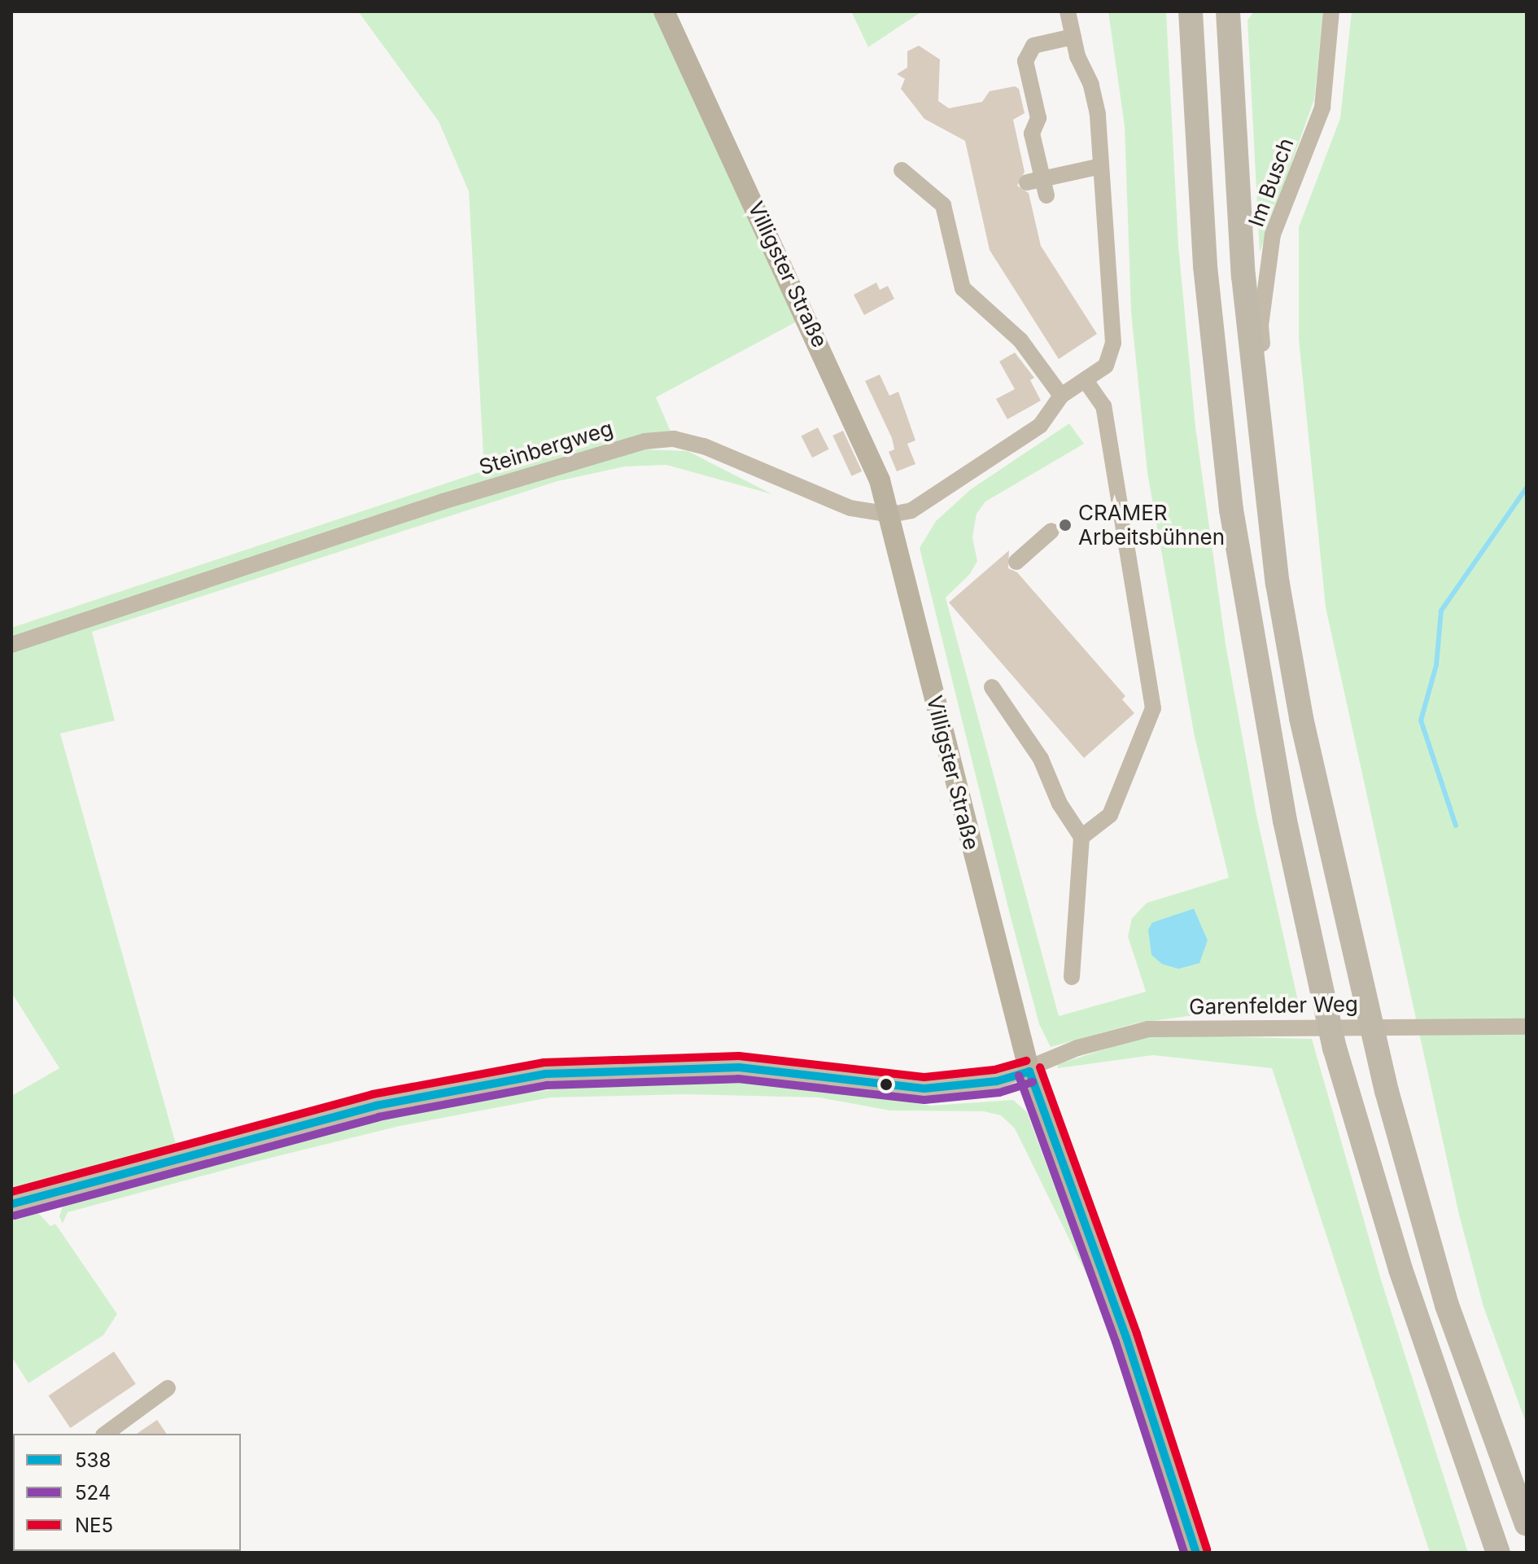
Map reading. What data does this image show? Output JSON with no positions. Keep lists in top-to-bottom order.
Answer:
{
  "streets": {
    "main road": ["Villigster Straße"],
    "street": ["Im Busch", "Steinbergweg", "Garenfelder Weg"]
  },
  "crossings": [
    ["Villigster Straße", "Steinbergweg"],
    ["Villigster Straße", "Garenfelder Weg"]
  ],
  "places": ["CRAMER Arbeitsbühnen"],
  "lines": ["transit line NE5", "transit line 538", "transit line 524"],
  "legend": ["538", "524", "NE5"]
}
